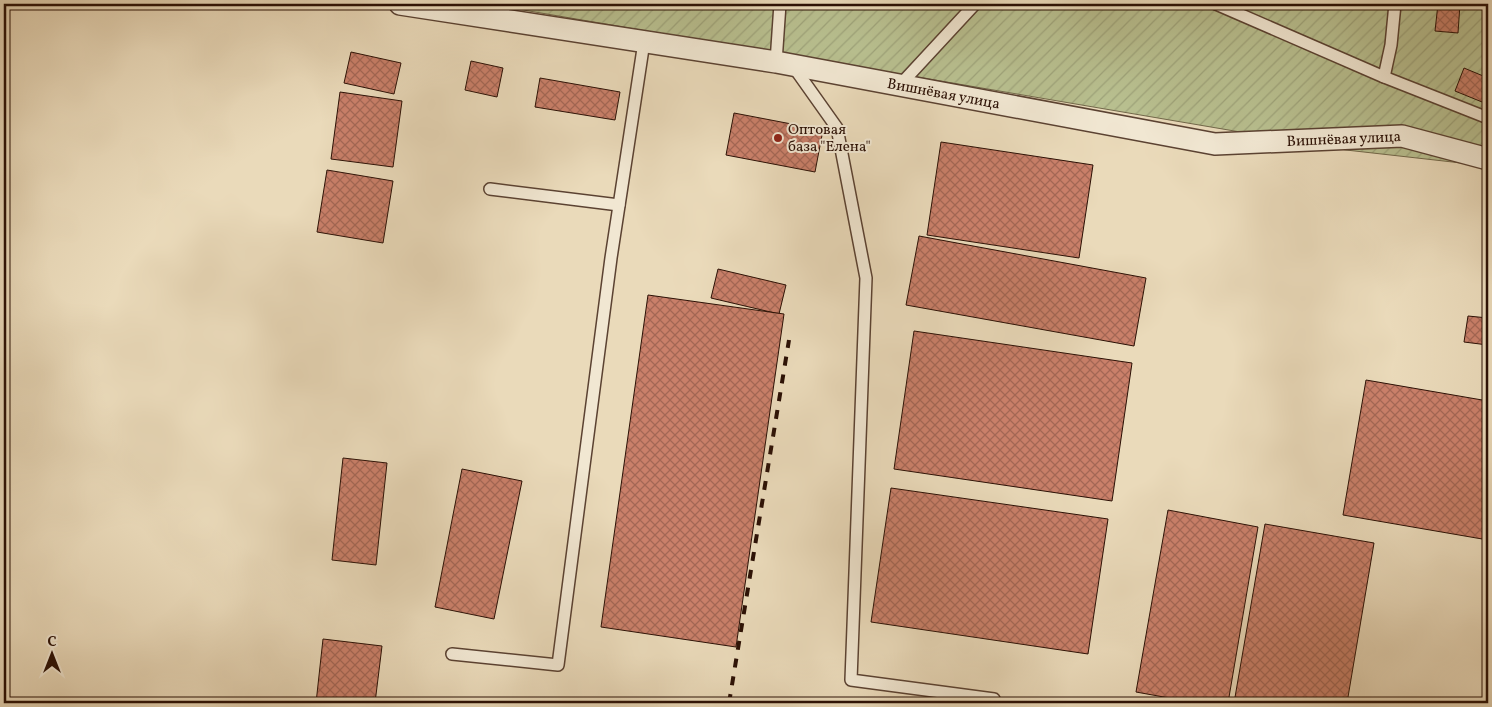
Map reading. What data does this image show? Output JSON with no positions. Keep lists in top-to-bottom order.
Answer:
{
  "streets": {
    "street": ["Вишнёвая улица"]
  },
  "places": ["Оптовая база \"Елена\""],
  "north": "top"
}
